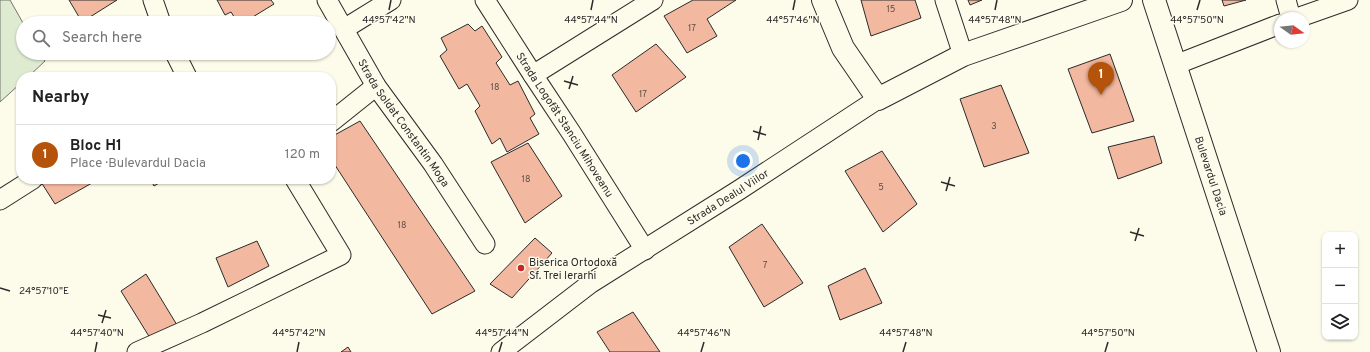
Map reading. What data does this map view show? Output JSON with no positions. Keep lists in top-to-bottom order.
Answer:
{
  "streets": {
    "street": [
      "Strada Soldat Constantin Moga",
      "Strada Logofăt Stanciu Mihoveanu",
      "Bulevardul Dacia",
      "Strada Dealul Viilor"
    ]
  },
  "crossings": [
    ["Strada Logofăt Stanciu Mihoveanu", "Strada Dealul Viilor"]
  ],
  "places": ["Biserica Ortodoxă Sf. Trei Ierarhi"],
  "house_numbers": [
    "15",
    "17",
    "18",
    "17",
    "3",
    "18",
    "5",
    "18",
    "7"
  ],
  "north": "right",
  "page": {
    "search": "Search here",
    "pins": "1",
    "heading": "Nearby",
    "list": [
      {
        "mark": "1",
        "name": "Bloc H1",
        "note": "Place · Bulevardul Dacia",
        "value": "120 m"
      }
    ],
    "map_buttons": ["+", "−"]
  },
  "coordinates": [
    "44°57'42\"N",
    "44°57'44\"N",
    "44°57'46\"N",
    "44°57'48\"N",
    "44°57'50\"N",
    "24°57'10\"E",
    "44°57'40\"N"
  ]
}
